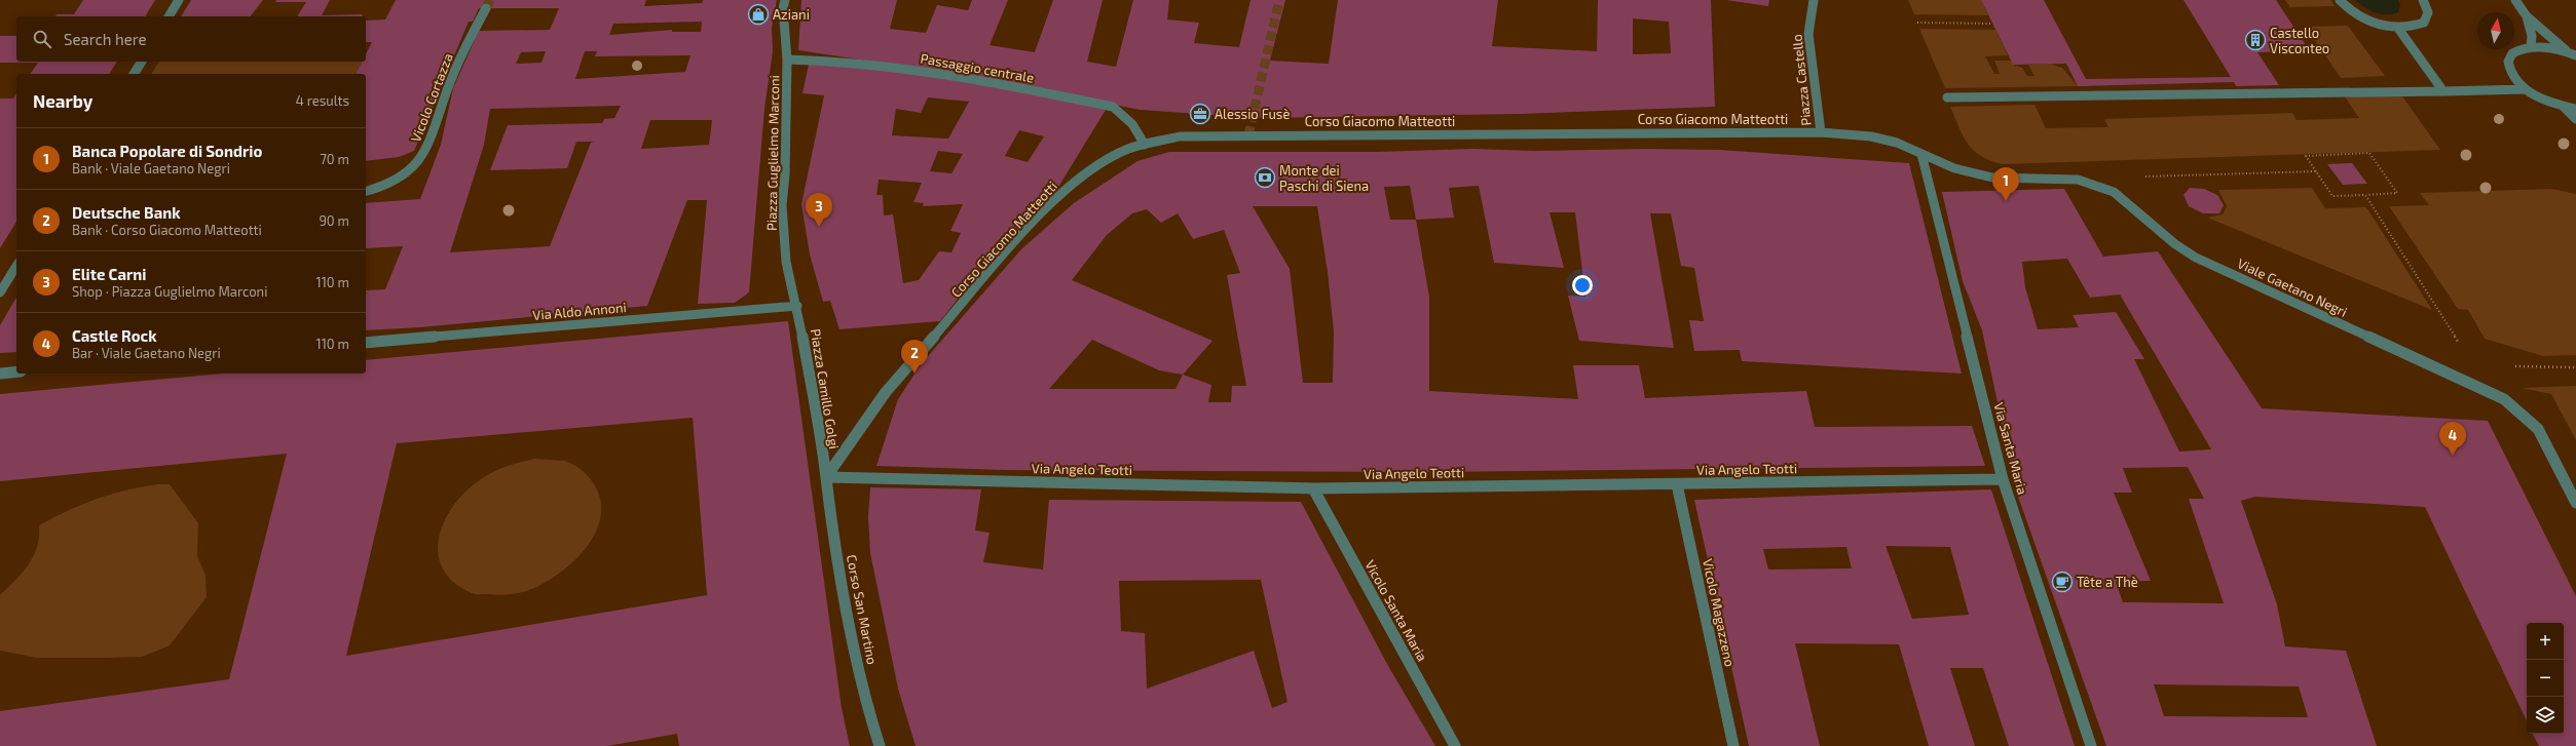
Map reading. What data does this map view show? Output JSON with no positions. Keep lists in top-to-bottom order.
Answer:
{
  "streets": {
    "street": [
      "Passaggio centrale",
      "Piazza Castello",
      "Vicolo Cortazza",
      "Corso Giacomo Matteotti",
      "Piazza Guglielmo Marconi",
      "Viale Gaetano Negri",
      "Via Aldo Annoni",
      "Piazza Camillo Golgi",
      "Via Santa Maria",
      "Via Angelo Teotti",
      "Corso San Martino",
      "Vicolo Santa Maria",
      "Vicolo Magazzeno"
    ]
  },
  "crossings": [
    ["Passaggio centrale", "Corso Giacomo Matteotti"],
    ["Passaggio centrale", "Piazza Guglielmo Marconi"],
    ["Piazza Castello", "Corso Giacomo Matteotti"],
    ["Corso Giacomo Matteotti", "Viale Gaetano Negri"],
    ["Corso Giacomo Matteotti", "Piazza Camillo Golgi"],
    ["Corso Giacomo Matteotti", "Via Santa Maria"],
    ["Corso Giacomo Matteotti", "Via Angelo Teotti"],
    ["Corso Giacomo Matteotti", "Corso San Martino"],
    ["Piazza Guglielmo Marconi", "Via Aldo Annoni"],
    ["Piazza Guglielmo Marconi", "Piazza Camillo Golgi"],
    ["Via Aldo Annoni", "Piazza Camillo Golgi"],
    ["Piazza Camillo Golgi", "Via Angelo Teotti"],
    ["Piazza Camillo Golgi", "Corso San Martino"],
    ["Via Santa Maria", "Via Angelo Teotti"],
    ["Via Angelo Teotti", "Corso San Martino"],
    ["Via Angelo Teotti", "Vicolo Santa Maria"],
    ["Via Angelo Teotti", "Vicolo Magazzeno"]
  ],
  "places": {
    "shop": ["Aziani"],
    "building": ["Castello Visconteo"],
    "office": ["Alessio Fusè"],
    "bank": ["Monte dei Paschi di Siena"],
    "cafe": ["Tête a Thè"]
  },
  "north": "top",
  "page": {
    "search": "Search here",
    "heading": ["Nearby", "4 results"],
    "list": [
      {
        "mark": "1",
        "name": "Banca Popolare di Sondrio",
        "note": "Bank · Viale Gaetano Negri",
        "value": "70 m"
      },
      {
        "mark": "2",
        "name": "Deutsche Bank",
        "note": "Bank · Corso Giacomo Matteotti",
        "value": "90 m"
      },
      {
        "mark": "3",
        "name": "Elite Carni",
        "note": "Shop · Piazza Guglielmo Marconi",
        "value": "110 m"
      },
      {
        "mark": "4",
        "name": "Castle Rock",
        "note": "Bar · Viale Gaetano Negri",
        "value": "110 m"
      }
    ],
    "pins": [
      "1",
      "3",
      "2",
      "4"
    ],
    "map_buttons": ["+", "−"]
  }
}
